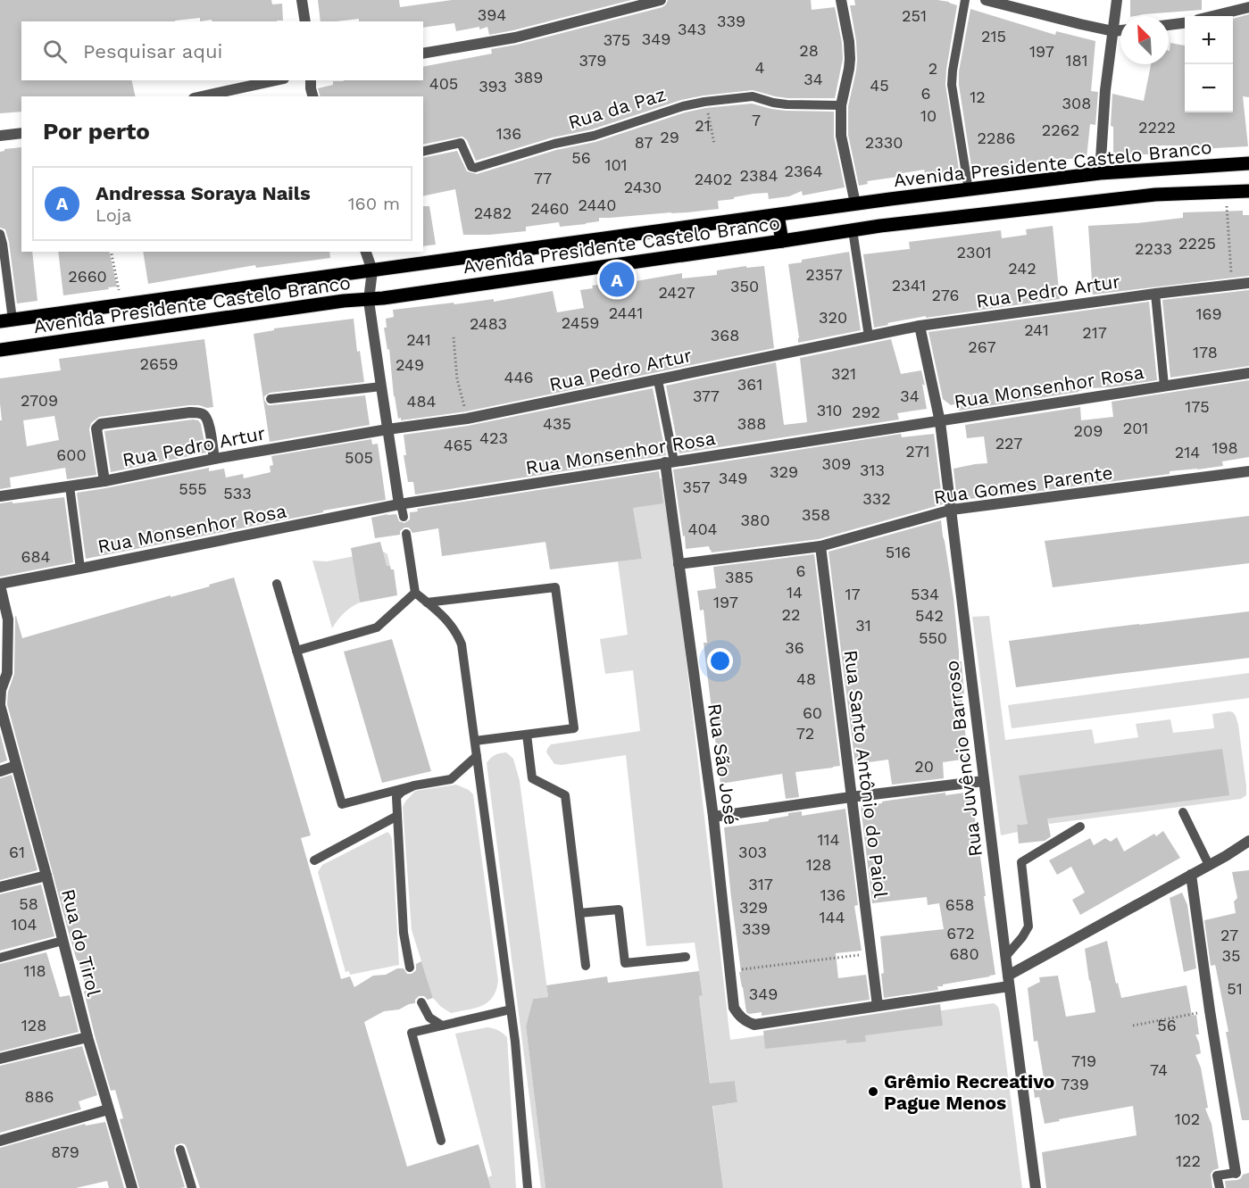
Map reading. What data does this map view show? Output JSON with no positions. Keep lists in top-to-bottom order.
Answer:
{
  "streets": {
    "main road": ["Avenida Presidente Castelo Branco"],
    "street": [
      "Rua Pedro Artur",
      "Rua Monsenhor Rosa",
      "Rua Gomes Parente",
      "Rua Juvêncio Barroso",
      "Rua São José",
      "Rua Santo Antônio do Paiol",
      "Rua do Tirol"
    ],
    "lane": ["Rua da Paz"]
  },
  "crossings": [
    ["Rua Pedro Artur", "Rua Juvêncio Barroso"],
    ["Rua Monsenhor Rosa", "Rua Juvêncio Barroso"],
    ["Rua Monsenhor Rosa", "Rua São José"],
    ["Rua Monsenhor Rosa", "Rua do Tirol"],
    ["Rua Gomes Parente", "Rua Juvêncio Barroso"],
    ["Rua Gomes Parente", "Rua São José"],
    ["Rua Gomes Parente", "Rua Santo Antônio do Paiol"],
    ["Rua São José", "Rua Santo Antônio do Paiol"]
  ],
  "places": ["Grêmio Recreativo Pague Menos"],
  "house_numbers": [
    "394",
    "251",
    "339",
    "343",
    "215",
    "349",
    "375",
    "28",
    "197",
    "379",
    "181",
    "4",
    "2",
    "389",
    "34",
    "405",
    "45",
    "393",
    "6",
    "12",
    "308",
    "10",
    "7",
    "21",
    "2222",
    "2262",
    "136",
    "29",
    "2286",
    "87",
    "2330",
    "56",
    "101",
    "2364",
    "2384",
    "77",
    "2402",
    "2430",
    "2440",
    "2460",
    "2482",
    "2225",
    "2233",
    "2301",
    "242",
    "2357",
    "2660",
    "2341",
    "350",
    "2427",
    "276",
    "2441",
    "169",
    "320",
    "2459",
    "2483",
    "241",
    "217",
    "368",
    "241",
    "267",
    "178",
    "2659",
    "249",
    "321",
    "446",
    "361",
    "377",
    "34",
    "2709",
    "484",
    "175",
    "310",
    "292",
    "435",
    "388",
    "201",
    "209",
    "423",
    "227",
    "465",
    "198",
    "271",
    "214",
    "600",
    "505",
    "309",
    "313",
    "329",
    "349",
    "357",
    "555",
    "533",
    "332",
    "358",
    "380",
    "404",
    "516",
    "684",
    "6",
    "385",
    "14",
    "17",
    "534",
    "197",
    "22",
    "542",
    "31",
    "550",
    "36",
    "48",
    "60",
    "72",
    "20",
    "114",
    "61",
    "303",
    "128",
    "317",
    "136",
    "58",
    "658",
    "329",
    "144",
    "104",
    "339",
    "672",
    "27",
    "680",
    "35",
    "118",
    "51",
    "349",
    "128",
    "56",
    "719",
    "74",
    "739",
    "886",
    "102",
    "879",
    "122"
  ],
  "north": "top left",
  "page": {
    "map_buttons": ["+", "−"],
    "search": "Pesquisar aqui",
    "heading": "Por perto",
    "list": [
      {
        "mark": "A",
        "name": "Andressa Soraya Nails",
        "note": "Loja",
        "value": "160 m"
      }
    ],
    "pins": "A"
  }
}
